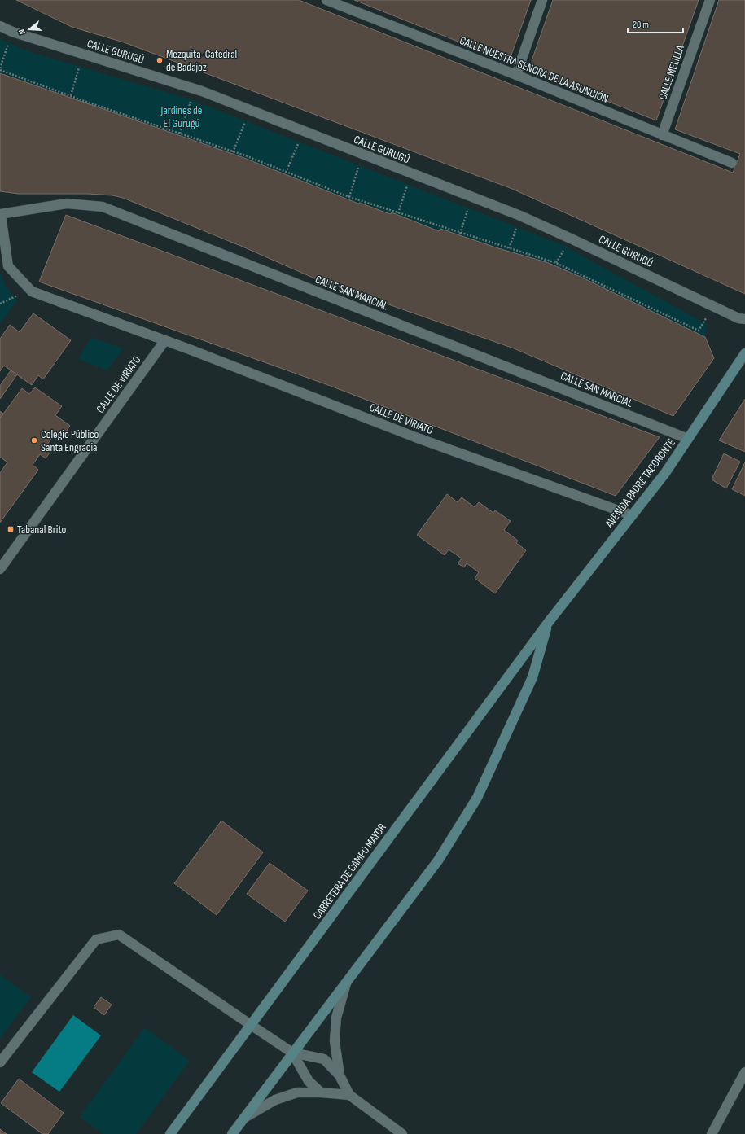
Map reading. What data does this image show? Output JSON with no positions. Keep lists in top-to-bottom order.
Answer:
{
  "streets": {
    "main road": ["AVENIDA PADRE TACORONTE", "CARRETERA DE CAMPO MAYOR"],
    "street": [
      "CALLE GURUGÚ",
      "CALLE NUESTRA SEÑORA DE LA ASUNCIÓN",
      "CALLE MELILLA",
      "CALLE SAN MARCIAL",
      "CALLE DE VIRIATO"
    ]
  },
  "crossings": [
    ["CALLE NUESTRA SEÑORA DE LA ASUNCIÓN", "CALLE MELILLA"],
    ["CALLE SAN MARCIAL", "CALLE DE VIRIATO"],
    ["CALLE SAN MARCIAL", "AVENIDA PADRE TACORONTE"],
    ["CALLE DE VIRIATO", "AVENIDA PADRE TACORONTE"],
    ["AVENIDA PADRE TACORONTE", "CARRETERA DE CAMPO MAYOR"]
  ],
  "parks": ["Jardines de El Gurugú"],
  "places": {
    "other": ["Mezquita-Catedral de Badajoz", "Colegio Público Santa Engracia"],
    "transit": ["Tabanal Brito"]
  },
  "scale_bar": "20 m",
  "north": "left"
}
